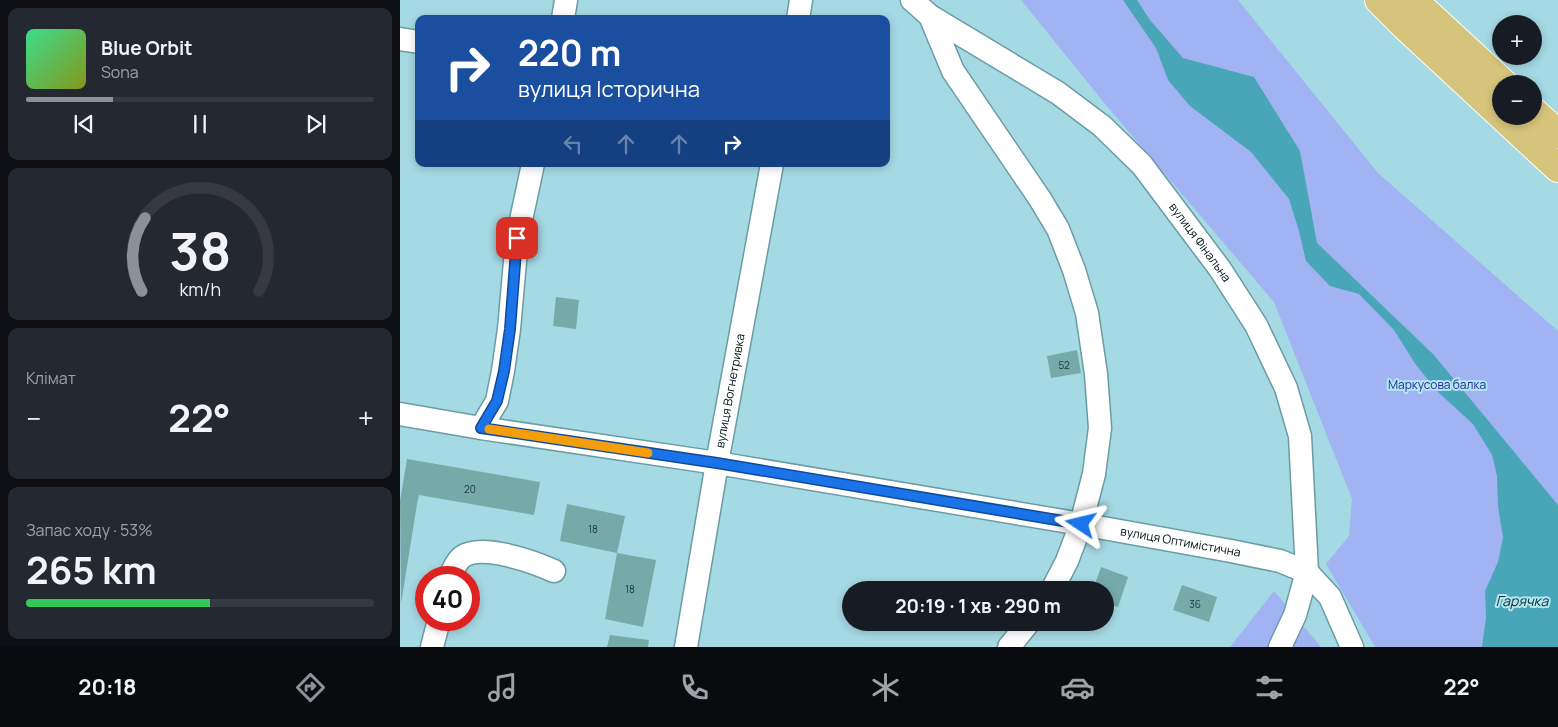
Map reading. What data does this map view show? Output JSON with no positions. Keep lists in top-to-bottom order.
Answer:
{
  "streets": {
    "street": ["вулиця Фінальна", "вулиця Вогнетривка", "вулиця Оптимістична"]
  },
  "crossings": [
    ["вулиця Фінальна", "вулиця Оптимістична"],
    ["вулиця Вогнетривка", "вулиця Оптимістична"]
  ],
  "water": ["Гарячка"],
  "parks": ["Маркусова балка"],
  "house_numbers": [
    "52",
    "20",
    "18",
    "18",
    "36"
  ],
  "page": {
    "map_buttons": ["+", "−"],
    "turn": ["220 m", "вулиця Історична"],
    "song": ["Blue Orbit", "Sona"],
    "tile": [
      "Клімат",
      ["Запас ходу · 53%", "265 km"]
    ],
    "heat": ["−", "22°", "+"],
    "limit": "40",
    "trip": "20:19 · 1 хв · 290 m",
    "tabs": ["20:18", "22°"],
    "gauge": ["38", "km/h"]
  }
}
